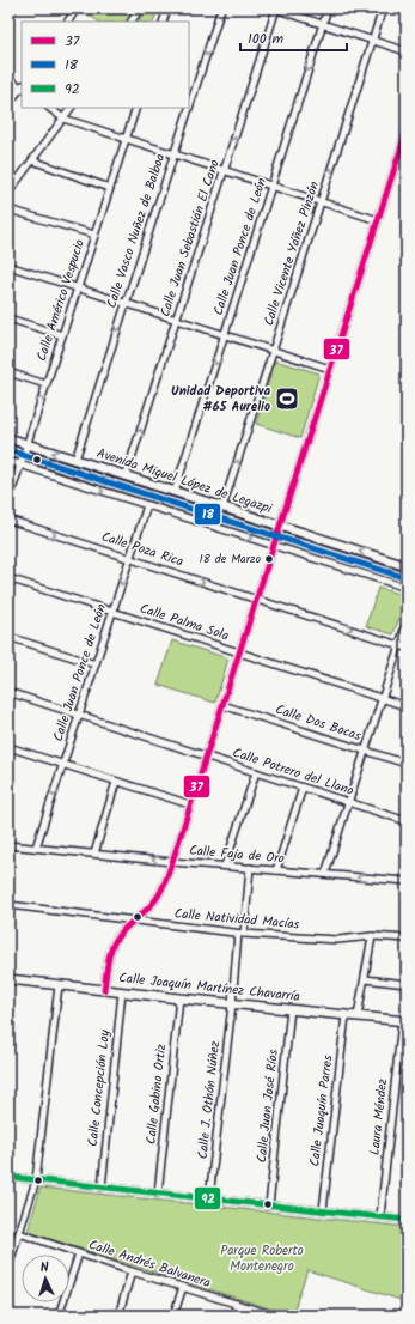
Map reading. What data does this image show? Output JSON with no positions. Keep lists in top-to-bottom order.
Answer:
{
  "streets": {
    "main road": ["Avenida Miguel López de Legazpi", "Calle Joaquín Martínez Chavarría"],
    "street": [
      "Calle Vasco Nuñez de Balboa",
      "Calle Juan Sebastián El Cano",
      "Calle Juan Ponce de León",
      "Calle Vicente Yáñez Pinzón",
      "Calle Américo Vespucio",
      "Calle Poza Rica",
      "Calle Palma Sola",
      "Calle Dos Bocas",
      "Calle Potrero del Llano",
      "Calle Faja de Oro",
      "Calle Natividad Macías",
      "Calle Concepción Loy",
      "Calle Gabino Ortiz",
      "Calle J. Othón Núñez",
      "Calle Juan José Ríos",
      "Calle Juaquín Parres",
      "Laura Méndez",
      "Calle Andrés Balvanera"
    ]
  },
  "crossings": [
    ["Calle Vasco Nuñez de Balboa", "Avenida Miguel López de Legazpi"],
    ["Calle Juan Sebastián El Cano", "Avenida Miguel López de Legazpi"],
    ["Calle Juan Ponce de León", "Avenida Miguel López de Legazpi"],
    ["Calle Juan Ponce de León", "Calle Poza Rica"],
    ["Calle Juan Ponce de León", "Calle Palma Sola"],
    ["Calle Juan Ponce de León", "Calle Potrero del Llano"],
    ["Calle Juan Ponce de León", "Calle Faja de Oro"],
    ["Calle Vicente Yáñez Pinzón", "Avenida Miguel López de Legazpi"],
    ["Calle Américo Vespucio", "Avenida Miguel López de Legazpi"],
    ["Calle Faja de Oro", "Calle J. Othón Núñez"],
    ["Calle Natividad Macías", "Calle J. Othón Núñez"],
    ["Calle Joaquín Martínez Chavarría", "Calle Concepción Loy"],
    ["Calle Joaquín Martínez Chavarría", "Calle Gabino Ortiz"],
    ["Calle Joaquín Martínez Chavarría", "Calle J. Othón Núñez"],
    ["Calle Joaquín Martínez Chavarría", "Calle Juan José Ríos"],
    ["Calle Joaquín Martínez Chavarría", "Calle Juaquín Parres"],
    ["Calle Joaquín Martínez Chavarría", "Laura Méndez"]
  ],
  "one_way": [
    "Calle Vasco Nuñez de Balboa",
    "Calle Juan Sebastián El Cano",
    "Calle Juan Ponce de León",
    "Calle Vicente Yáñez Pinzón",
    "Calle Poza Rica",
    "Calle Faja de Oro"
  ],
  "parks": ["Parque Roberto Montenegro"],
  "places": {
    "sports": ["Unidad Deportiva #65 Aurelio"],
    "other": ["18 de Marzo"]
  },
  "lines": ["transit line 37", "transit line 18", "transit line 92"],
  "legend": ["37", "18", "92"],
  "scale_bar": "100 m",
  "north": "top"
}
